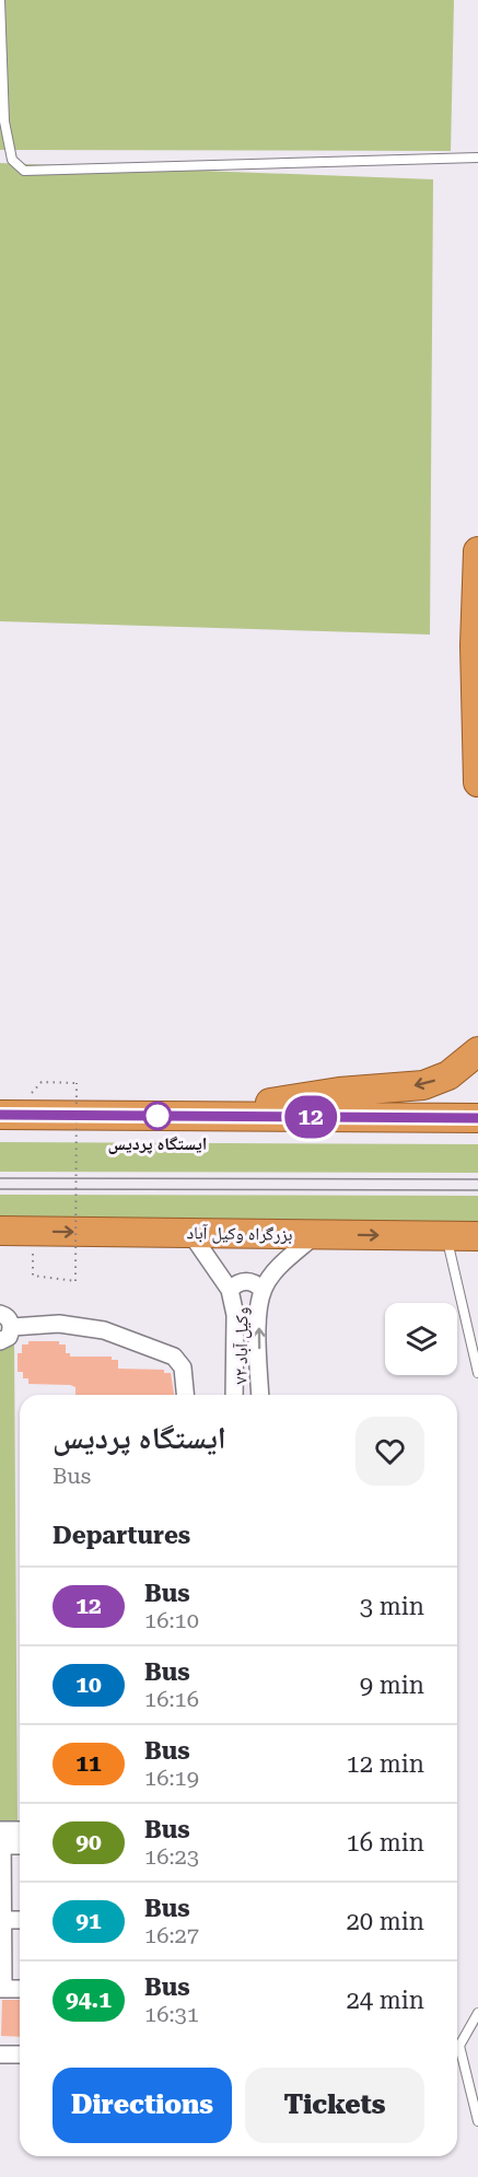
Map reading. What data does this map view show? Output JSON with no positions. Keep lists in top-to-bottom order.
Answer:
{
  "streets": {
    "highway": ["بزرگراه وکیل آباد"],
    "street": ["۷۲ وکیل آباد"]
  },
  "crossings": [
    ["بزرگراه وکیل آباد", "۷۲ وکیل آباد"]
  ],
  "places": ["ایستگاه پردیس"],
  "lines": ["bus line 12"],
  "page": {
    "on_map": "12",
    "heading": [
      ["ایستگاه پردیس", "Bus"],
      "Departures"
    ],
    "list": [
      {
        "mark": "12",
        "name": "Bus",
        "note": "16:10",
        "value": "3 min"
      },
      {
        "mark": "10",
        "name": "Bus",
        "note": "16:16",
        "value": "9 min"
      },
      {
        "mark": "11",
        "name": "Bus",
        "note": "16:19",
        "value": "12 min"
      },
      {
        "mark": "90",
        "name": "Bus",
        "note": "16:23",
        "value": "16 min"
      },
      {
        "mark": "91",
        "name": "Bus",
        "note": "16:27",
        "value": "20 min"
      },
      {
        "mark": "94.1",
        "name": "Bus",
        "note": "16:31",
        "value": "24 min"
      }
    ],
    "buttons": ["Directions", "Tickets"]
  }
}
